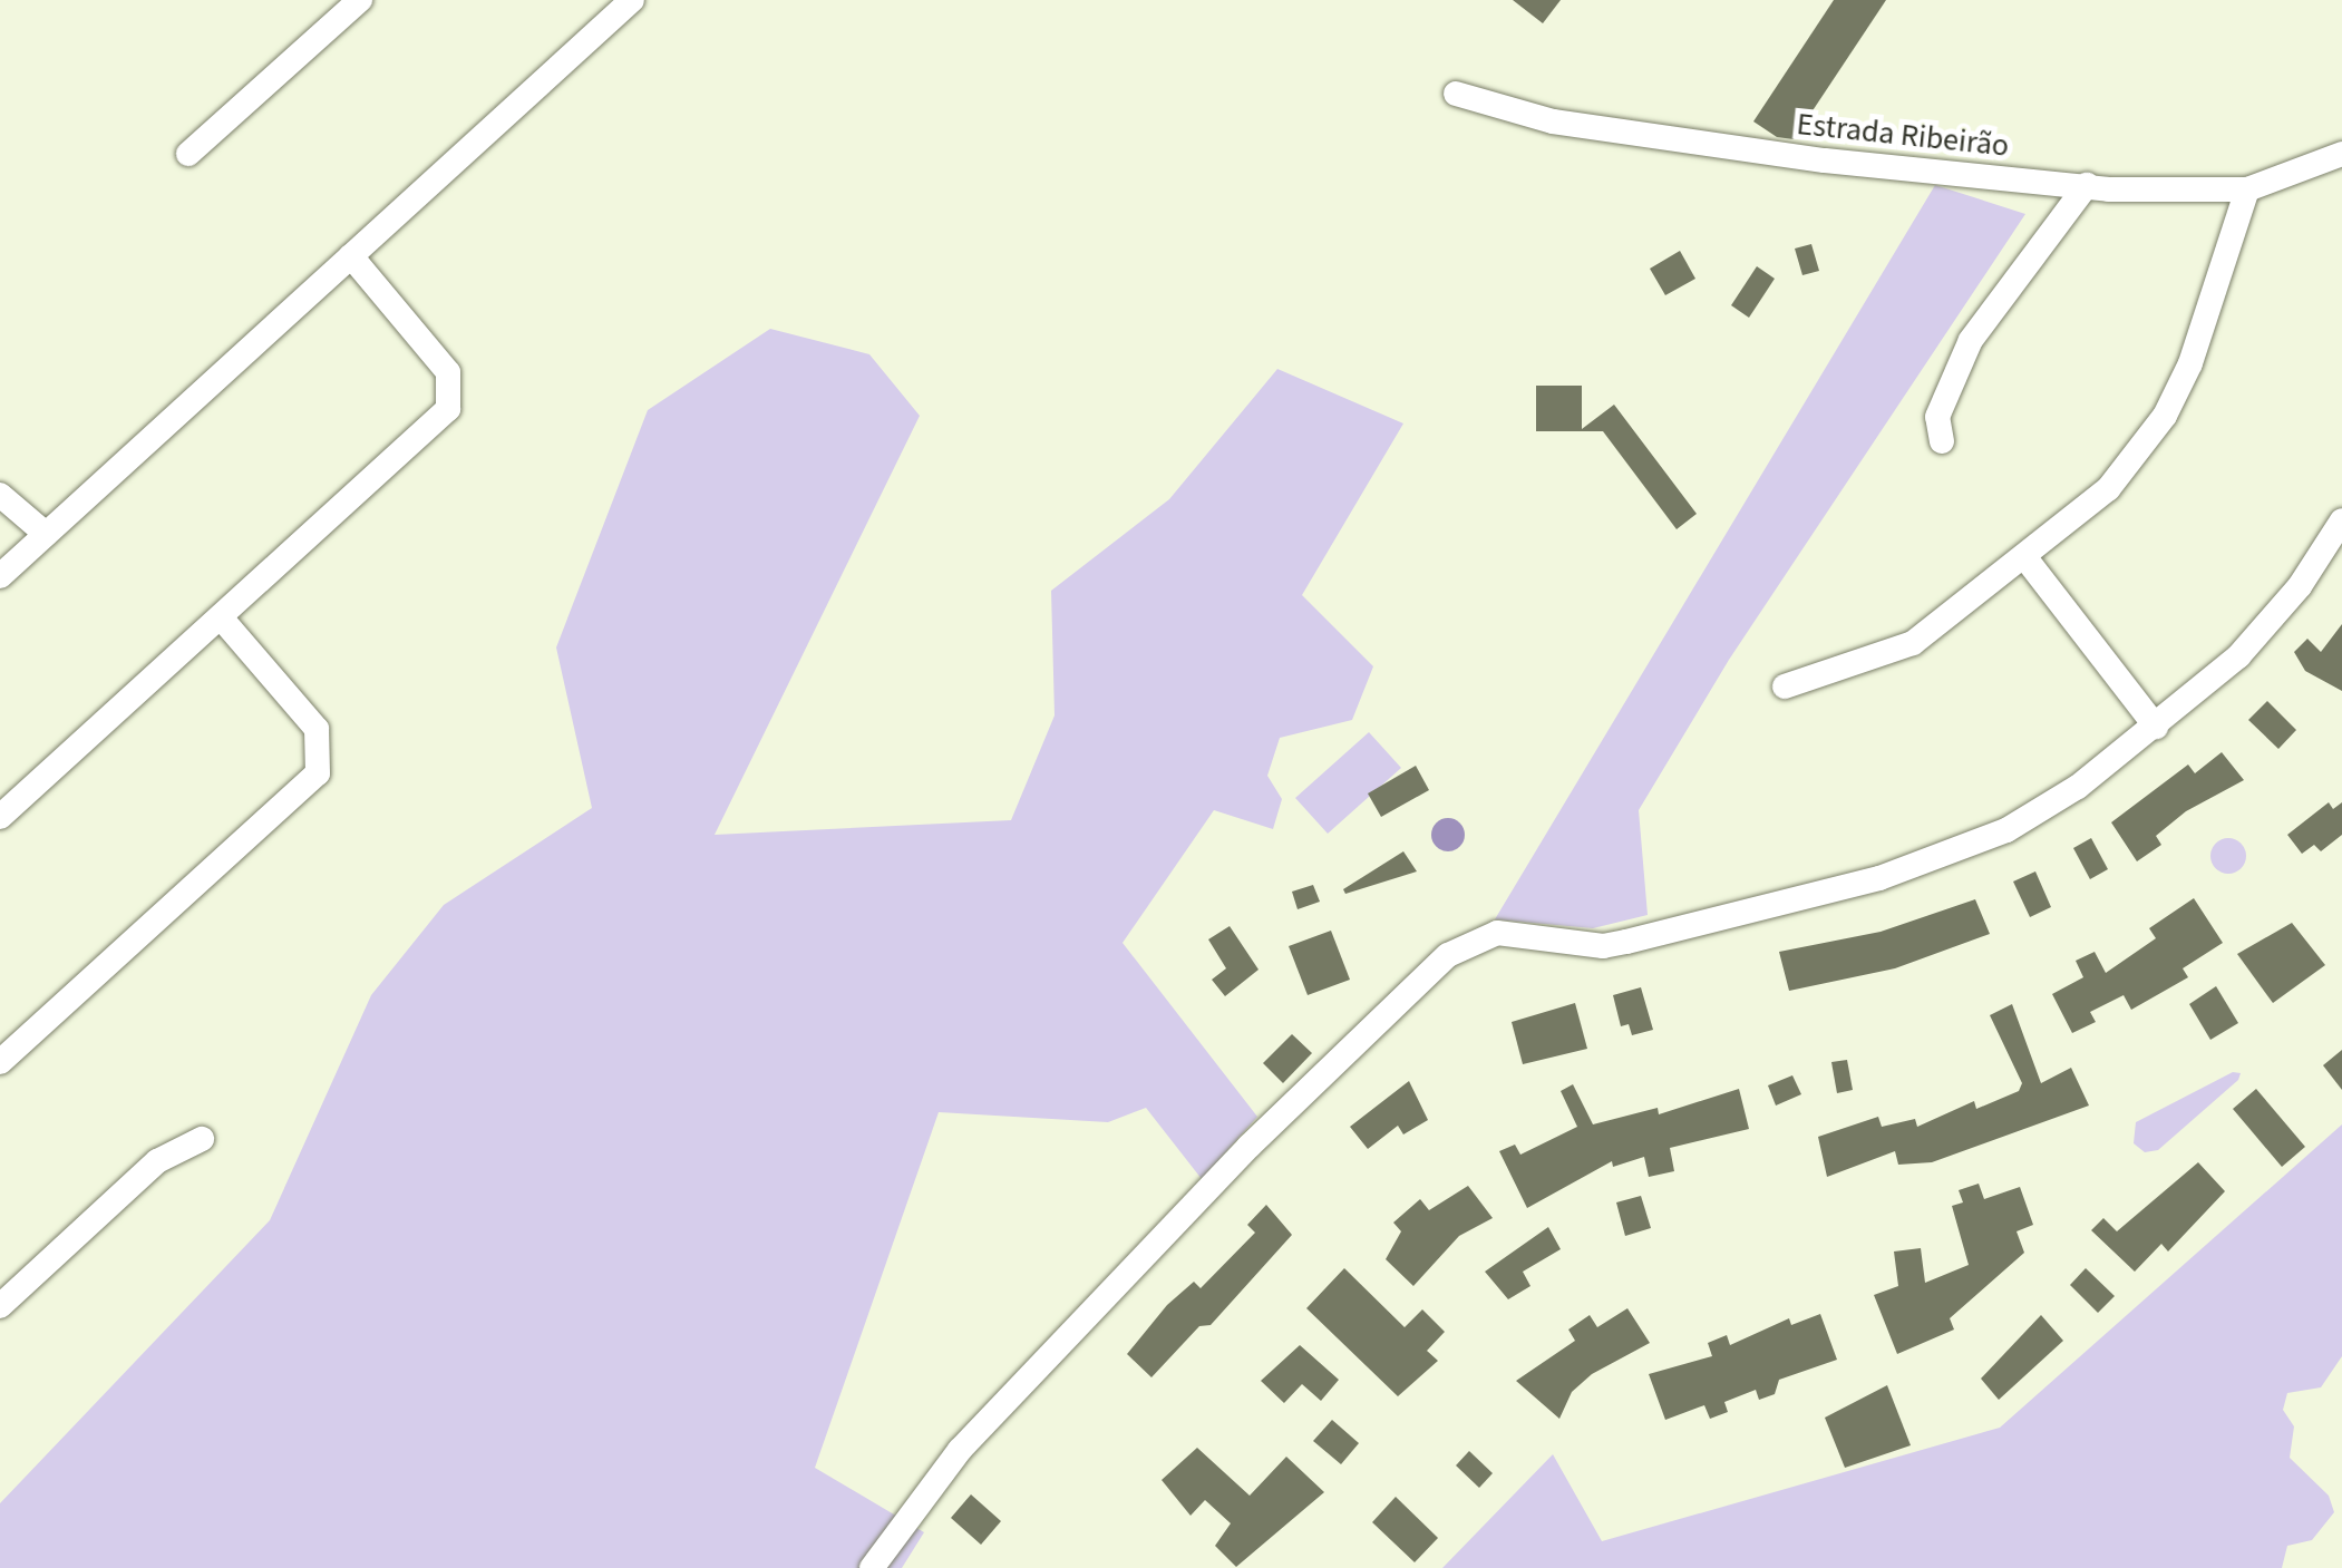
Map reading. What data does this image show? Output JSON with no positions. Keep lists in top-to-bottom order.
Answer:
{
  "streets": {
    "street": ["Estrada Ribeirão"]
  }
}
